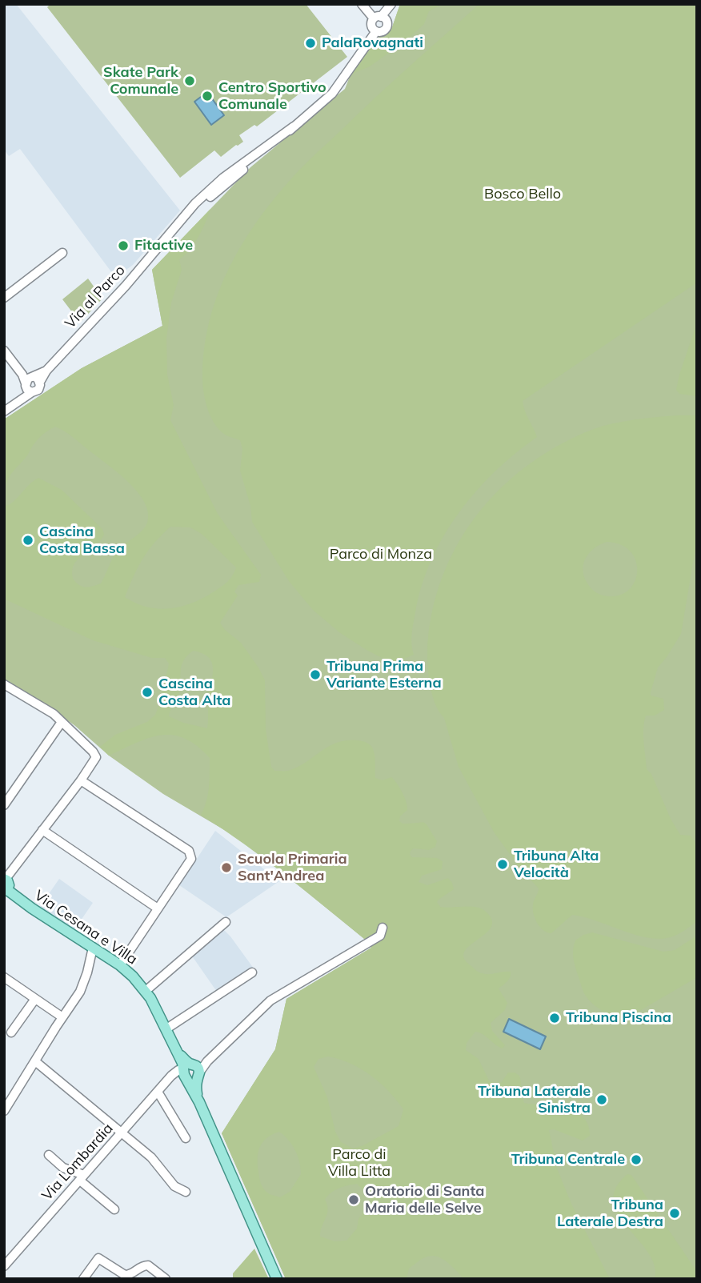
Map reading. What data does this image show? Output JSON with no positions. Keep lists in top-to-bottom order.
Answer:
{
  "streets": {
    "main road": ["Via Cesana e Villa"],
    "street": ["Via al Parco", "Via Lombardia"]
  },
  "crossings": [
    ["Via Cesana e Villa", "Via Lombardia"]
  ],
  "parks": ["Bosco Bello", "Parco di Monza", "Parco di Villa Litta"],
  "places": [
    "PalaRovagnati",
    "Skate Park Comunale",
    "Centro Sportivo Comunale",
    "Fitactive",
    "Cascina Costa Bassa",
    "Tribuna Prima Variante Esterna",
    "Cascina Costa Alta",
    "Tribuna Alta Velocità",
    "Scuola Primaria Sant'Andrea",
    "Tribuna Piscina",
    "Tribuna Laterale Sinistra",
    "Tribuna Centrale",
    "Oratorio di Santa Maria delle Selve",
    "Tribuna Laterale Destra"
  ]
}
